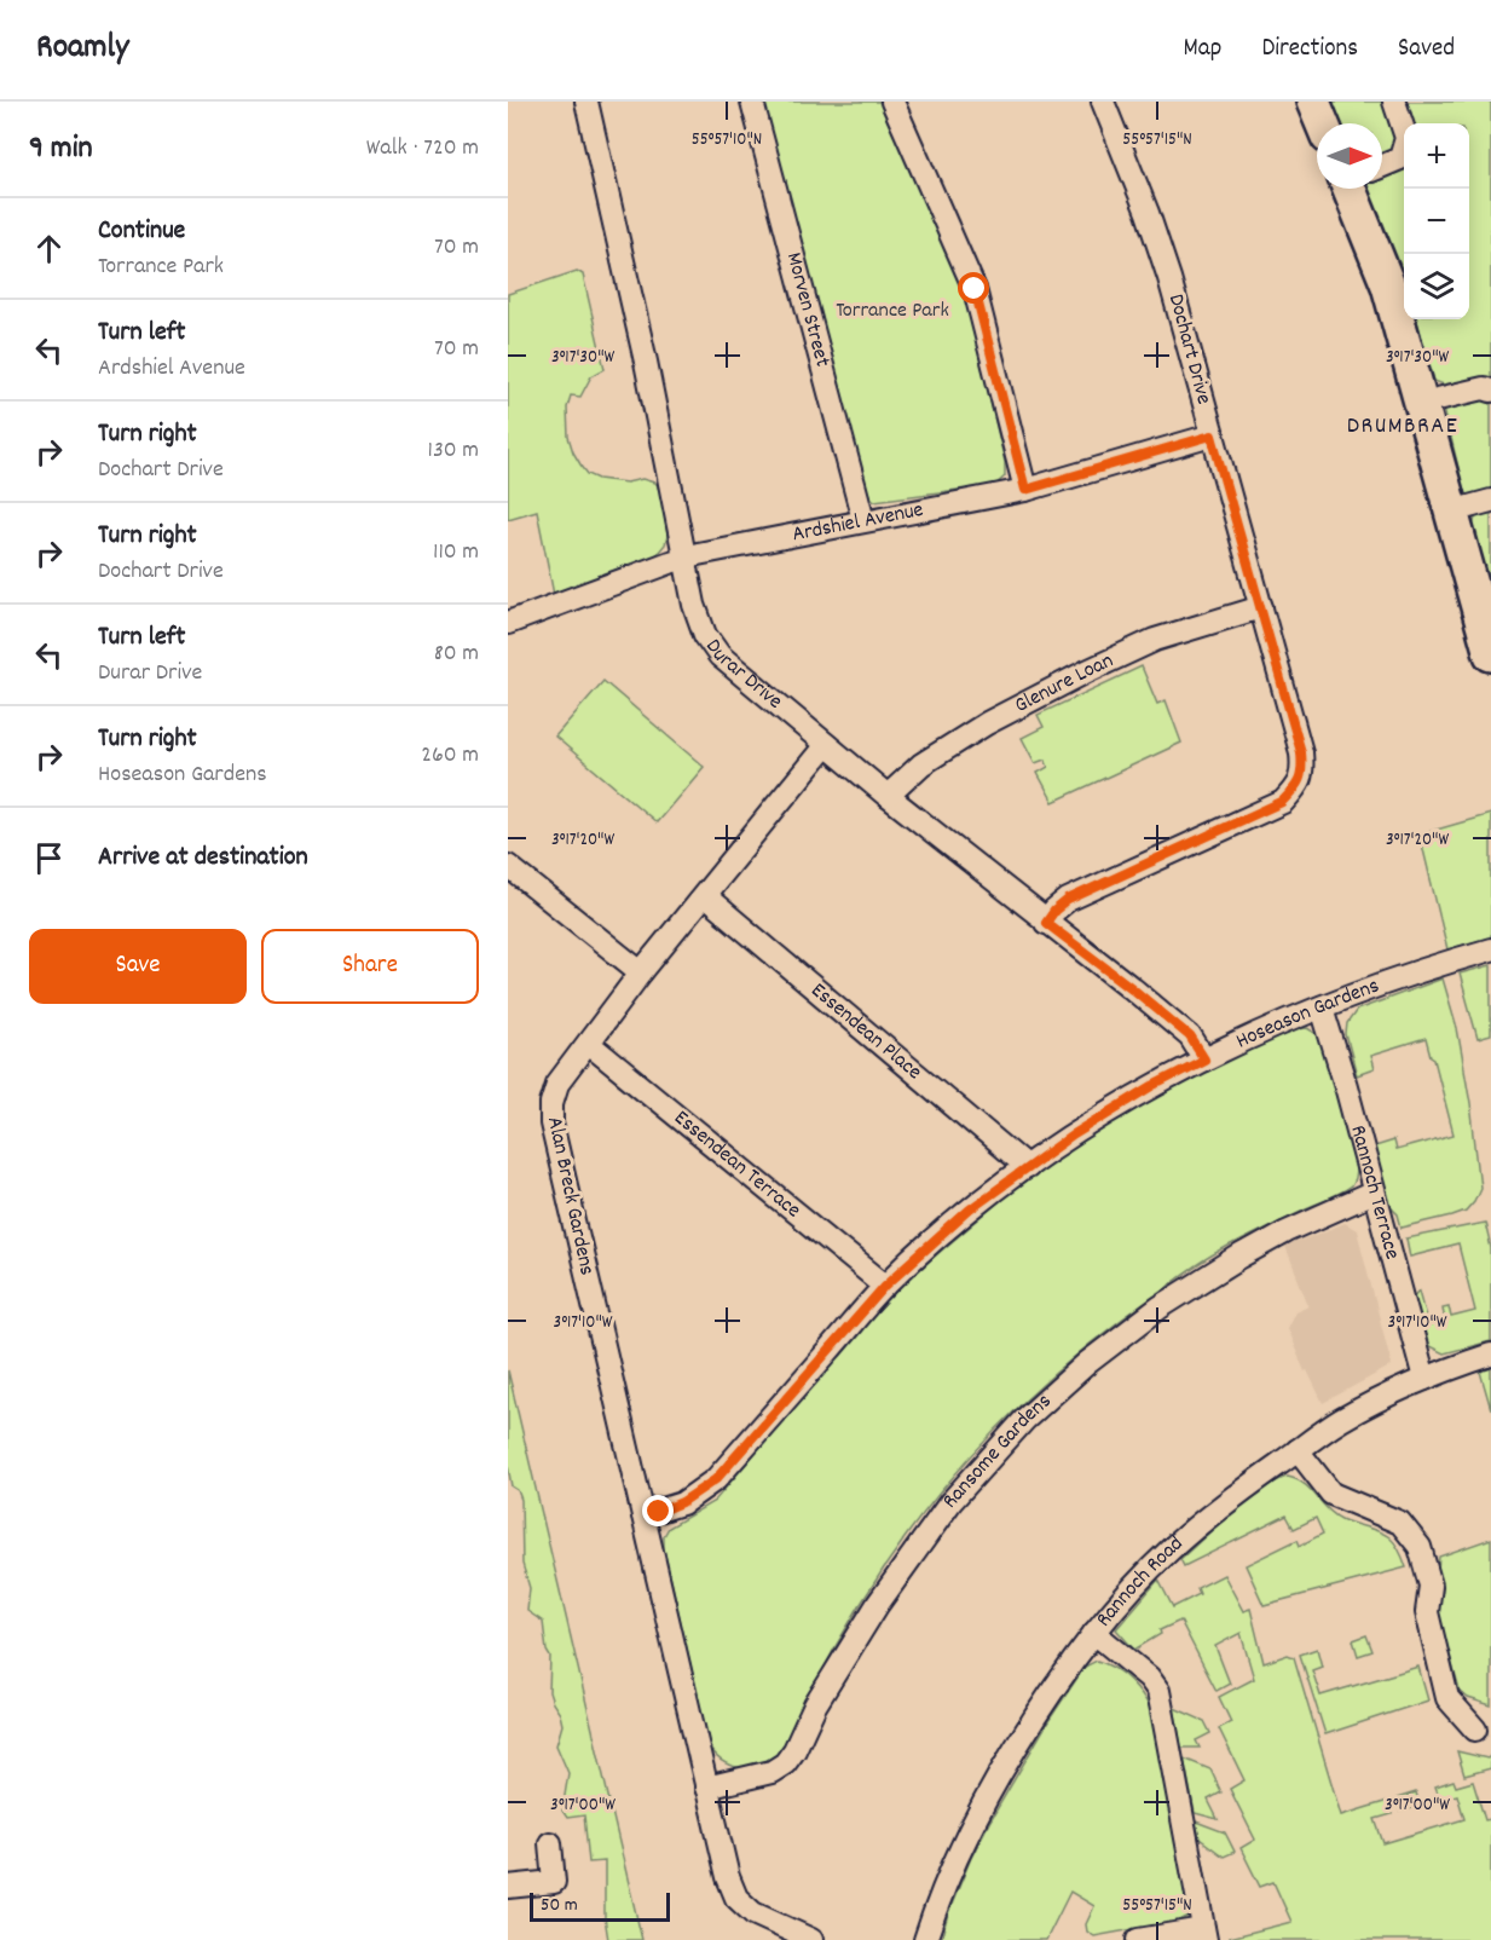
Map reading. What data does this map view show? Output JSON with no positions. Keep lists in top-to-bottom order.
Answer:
{
  "streets": {
    "street": [
      "Morven Street",
      "Dochart Drive",
      "Ardshiel Avenue",
      "Durar Drive",
      "Glenure Loan",
      "Hoseason Gardens",
      "Essendean Place",
      "Essendean Terrace",
      "Rannoch Terrace",
      "Alan Breck Gardens",
      "Ransome Gardens",
      "Rannoch Road"
    ]
  },
  "crossings": [
    ["Morven Street", "Ardshiel Avenue"],
    ["Dochart Drive", "Ardshiel Avenue"],
    ["Dochart Drive", "Durar Drive"],
    ["Dochart Drive", "Glenure Loan"],
    ["Ardshiel Avenue", "Durar Drive"],
    ["Durar Drive", "Glenure Loan"],
    ["Durar Drive", "Hoseason Gardens"],
    ["Durar Drive", "Alan Breck Gardens"],
    ["Hoseason Gardens", "Essendean Place"],
    ["Hoseason Gardens", "Essendean Terrace"],
    ["Hoseason Gardens", "Rannoch Terrace"],
    ["Hoseason Gardens", "Alan Breck Gardens"],
    ["Essendean Place", "Alan Breck Gardens"],
    ["Essendean Terrace", "Alan Breck Gardens"],
    ["Rannoch Terrace", "Ransome Gardens"],
    ["Rannoch Terrace", "Rannoch Road"],
    ["Alan Breck Gardens", "Ransome Gardens"]
  ],
  "districts": ["DRUMBRAE"],
  "parks": ["Torrance Park"],
  "scale_bar": "50 m",
  "north": "right",
  "page": {
    "header": "Roamly",
    "nav": ["Map", "Directions", "Saved"],
    "heading": ["9 min", "Walk · 720 m"],
    "map_buttons": ["+", "−"],
    "list": [
      ["Continue", "Torrance Park", "70 m"],
      ["Turn left", "Ardshiel Avenue", "70 m"],
      ["Turn right", "Dochart Drive", "130 m"],
      ["Turn right", "Dochart Drive", "110 m"],
      ["Turn left", "Durar Drive", "80 m"],
      ["Turn right", "Hoseason Gardens", "260 m"],
      "Arrive at destination"
    ],
    "buttons": ["Save", "Share"],
    "scale": "50 m"
  },
  "coordinates": [
    "55°57'10\"N",
    "55°57'15\"N",
    "3°17'30\"W",
    "3°17'20\"W",
    "3°17'10\"W",
    "3°17'00\"W"
  ]
}
